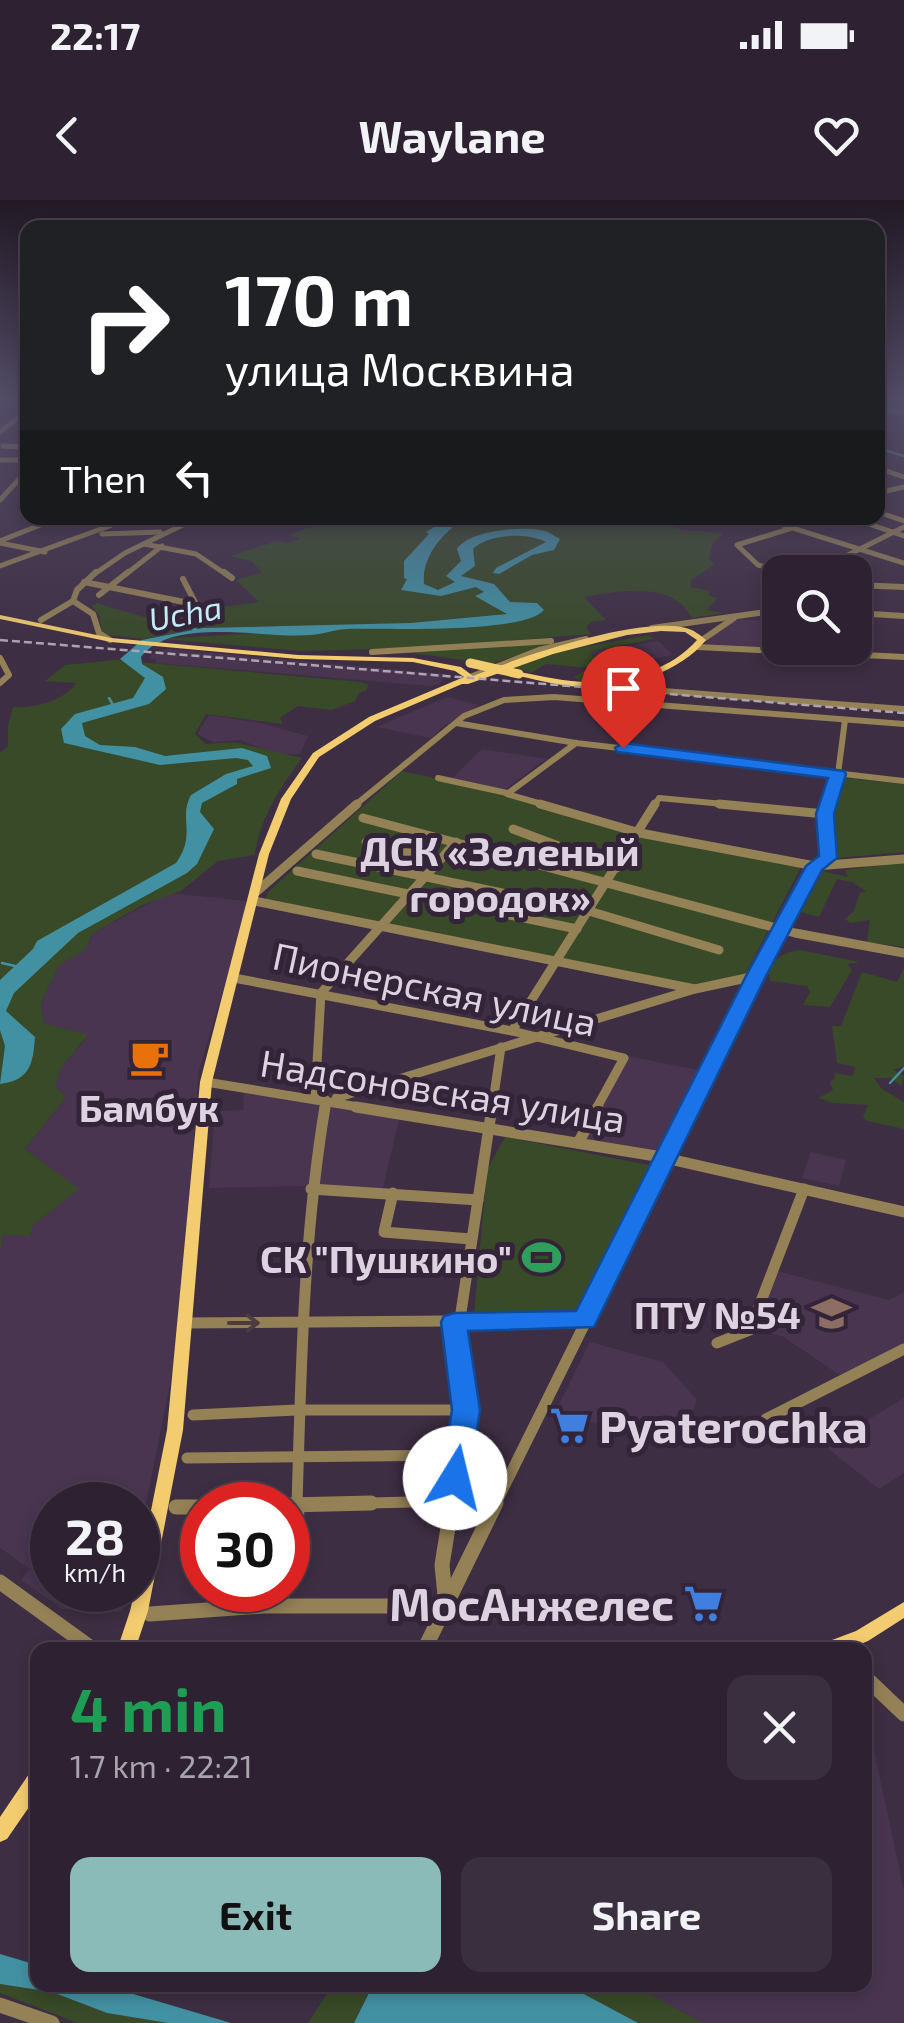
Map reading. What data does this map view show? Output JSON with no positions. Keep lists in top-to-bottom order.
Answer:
{
  "streets": {
    "street": ["Пионерская улица", "Надсоновская улица"]
  },
  "crossings": [
    ["Пионерская улица", "Надсоновская улица"]
  ],
  "districts": ["ДСК «Зеленый городок»"],
  "water": ["Ucha"],
  "places": {
    "cafe": ["Бамбук"],
    "sports": ["СК \"Пушкино\""],
    "school or university": ["ПТУ №54"],
    "supermarket": ["Pyaterochka", "МосАнжелес"]
  },
  "page": {
    "status": "22:17",
    "header": "Waylane",
    "turn": ["170 m", "улица Москвина"],
    "then": "Then",
    "speed": "28 km/h",
    "limit": "30",
    "heading": ["4 min", "1.7 km · 22:21"],
    "buttons": ["Exit", "Share"]
  }
}
